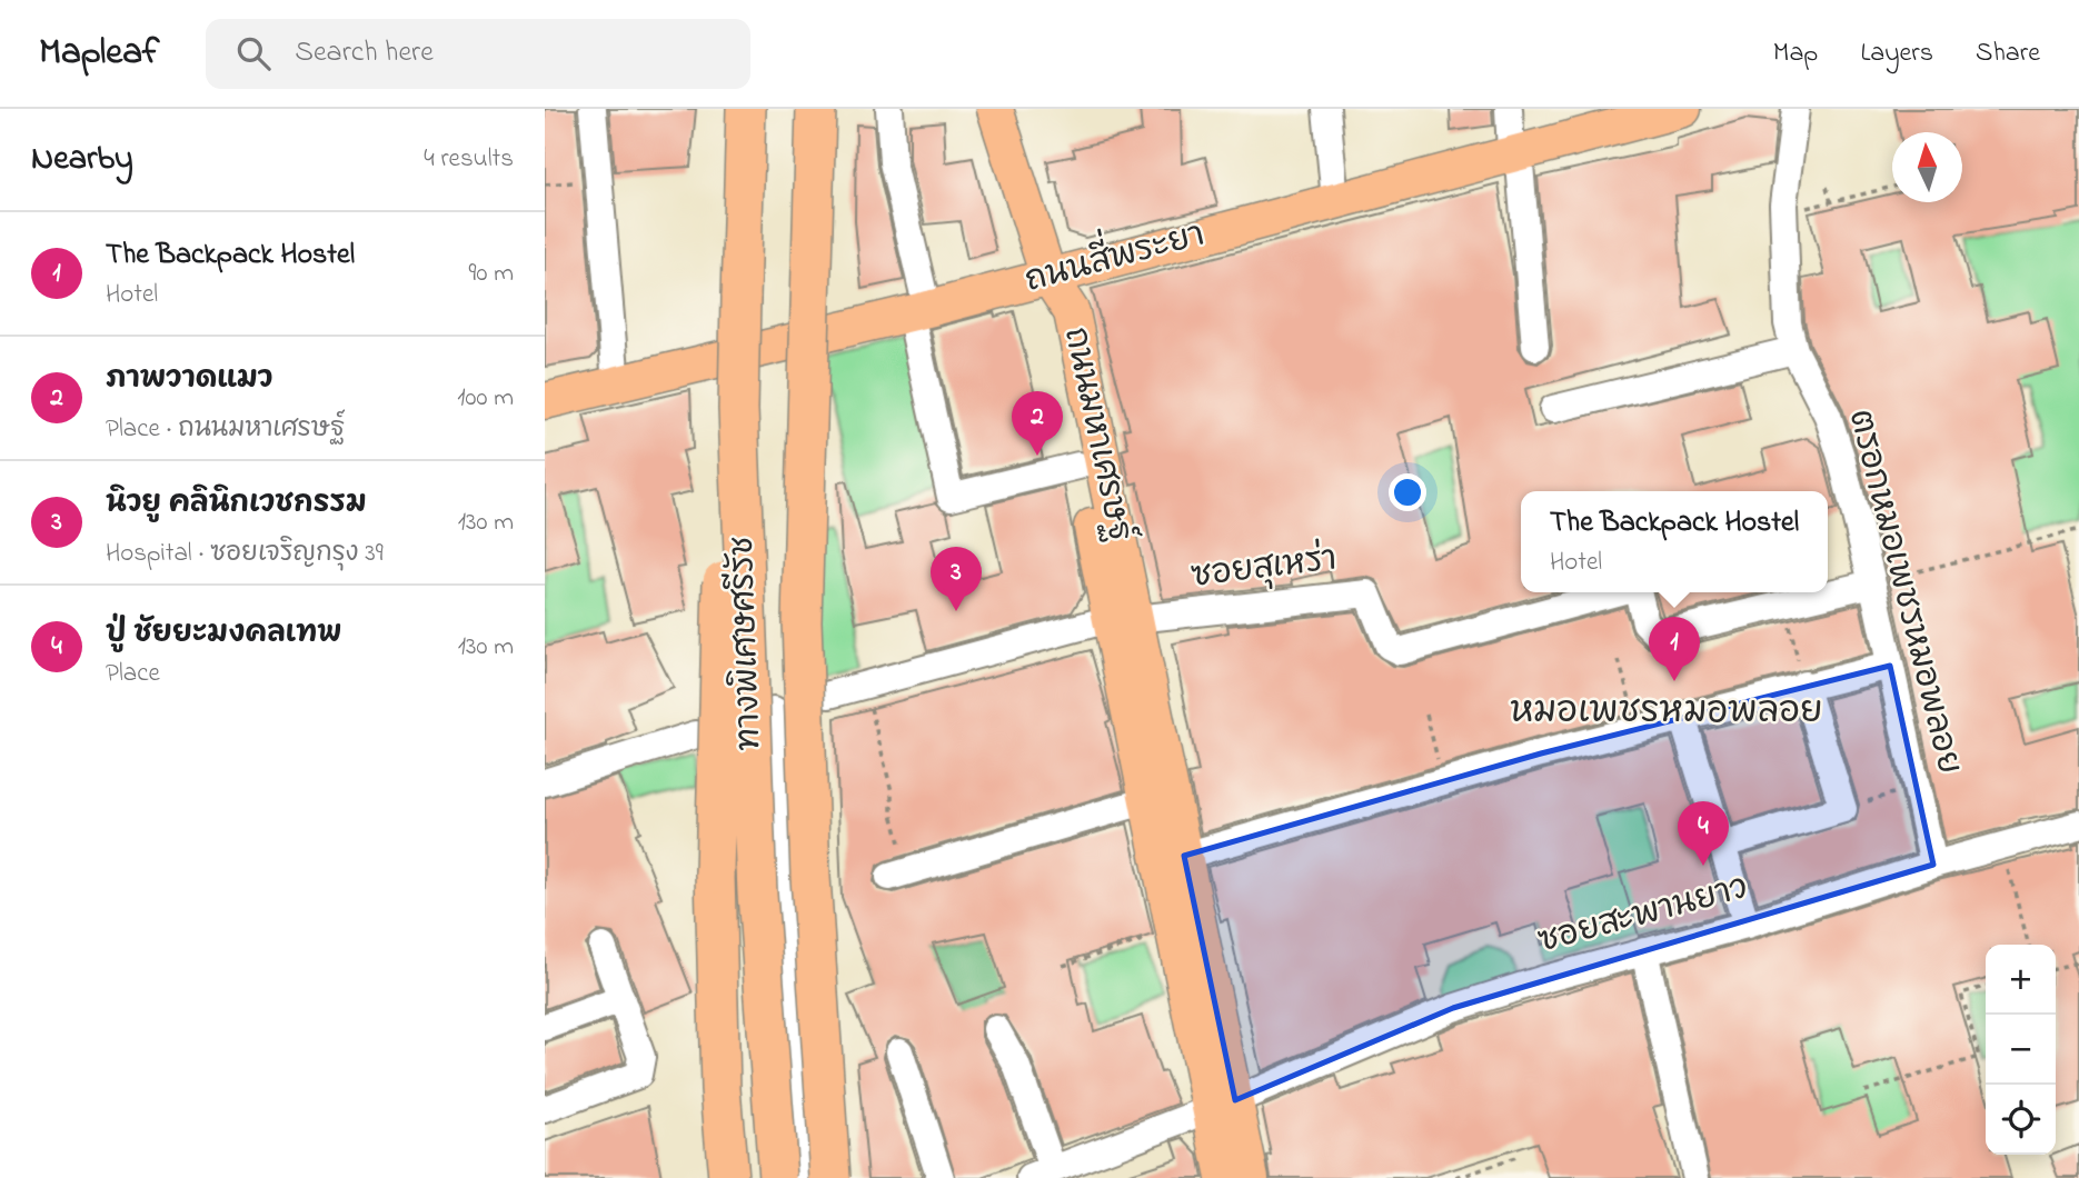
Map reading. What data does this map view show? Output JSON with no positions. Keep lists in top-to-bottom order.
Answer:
{
  "streets": {
    "highway": ["ทางพิเศษศรีรัช"],
    "main road": ["ถนนสี่พระยา", "ถนนมหาเศรษฐ์"],
    "street": ["ซอยสุเหร่า", "ตรอกหมอเพชรหมอพลอย", "ซอยสะพานยาว"]
  },
  "crossings": [
    ["ถนนสี่พระยา", "ถนนมหาเศรษฐ์"],
    ["ถนนมหาเศรษฐ์", "ซอยสุเหร่า"],
    ["ถนนมหาเศรษฐ์", "ซอยสะพานยาว"],
    ["ตรอกหมอเพชรหมอพลอย", "ซอยสะพานยาว"]
  ],
  "districts": ["หมอเพชรหมอพลอย"],
  "north": "top",
  "page": {
    "header": "Mapleaf",
    "search": "Search here",
    "nav": ["Map", "Layers", "Share"],
    "heading": ["Nearby", "4 results"],
    "list": [
      {
        "mark": "1",
        "name": "The Backpack Hostel",
        "note": "Hotel",
        "value": "90 m"
      },
      {
        "mark": "2",
        "name": "ภาพวาดแมว",
        "note": "Place · ถนนมหาเศรษฐ์",
        "value": "100 m"
      },
      {
        "mark": "3",
        "name": "นิวยู คลินิกเวชกรรม",
        "note": "Hospital · ซอยเจริญกรุง 39",
        "value": "130 m"
      },
      {
        "mark": "4",
        "name": "ปู่ ชัยยะมงคลเทพ",
        "note": "Place",
        "value": "130 m"
      }
    ],
    "pins": [
      "2",
      "3",
      "1",
      "4"
    ],
    "popup": ["The Backpack Hostel", "Hotel"],
    "map_buttons": ["+", "−"]
  }
}
